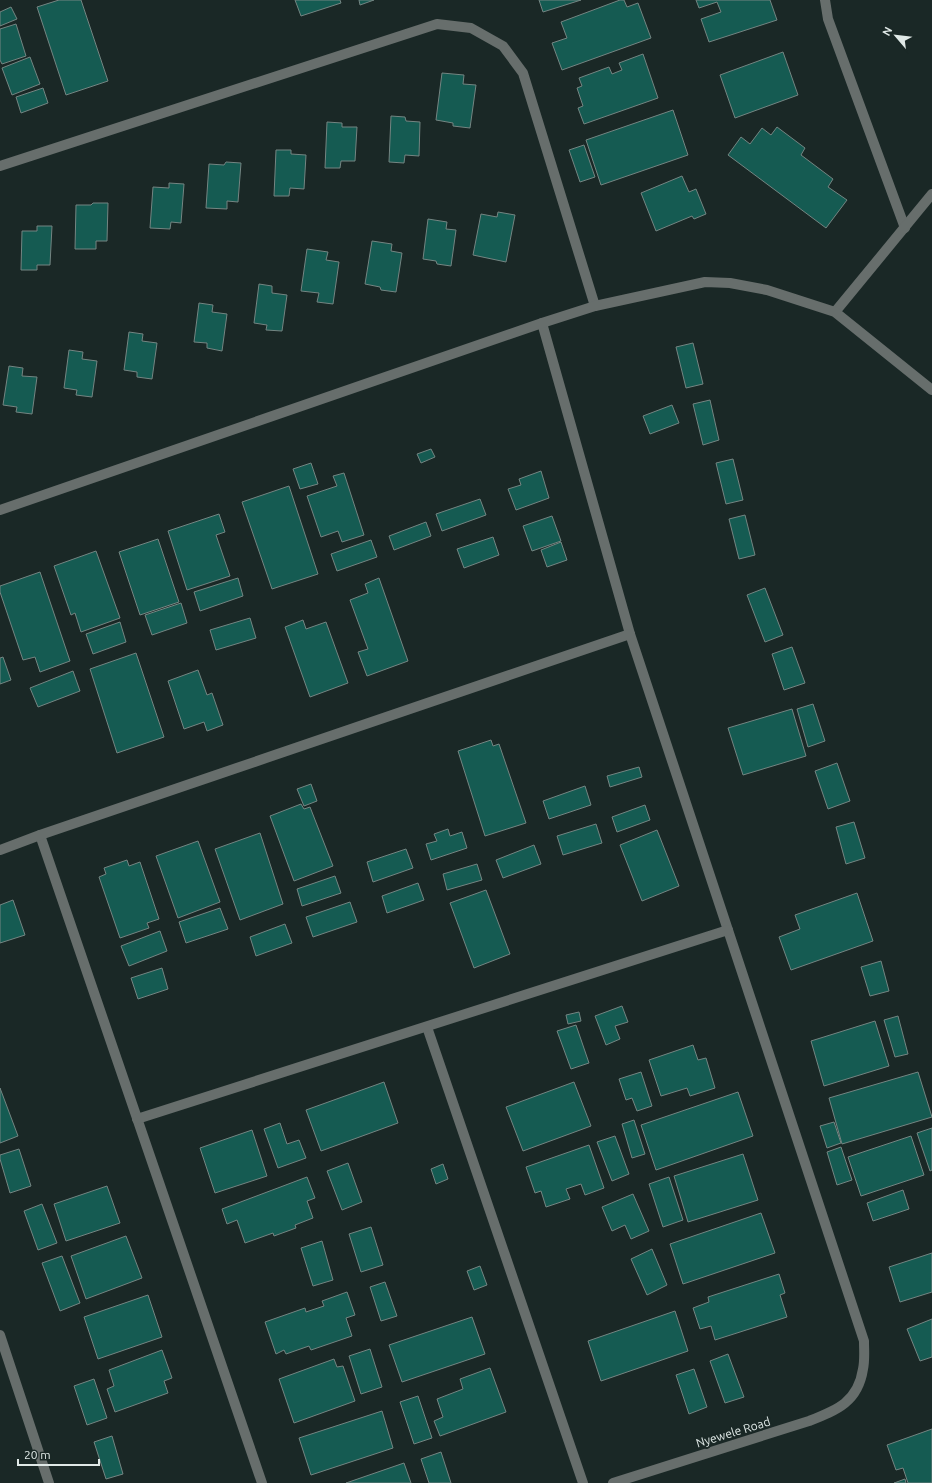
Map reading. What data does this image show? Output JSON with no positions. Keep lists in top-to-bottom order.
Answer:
{
  "streets": {
    "street": ["Nyewele Road"]
  },
  "scale_bar": "20 m",
  "north": "top left"
}
